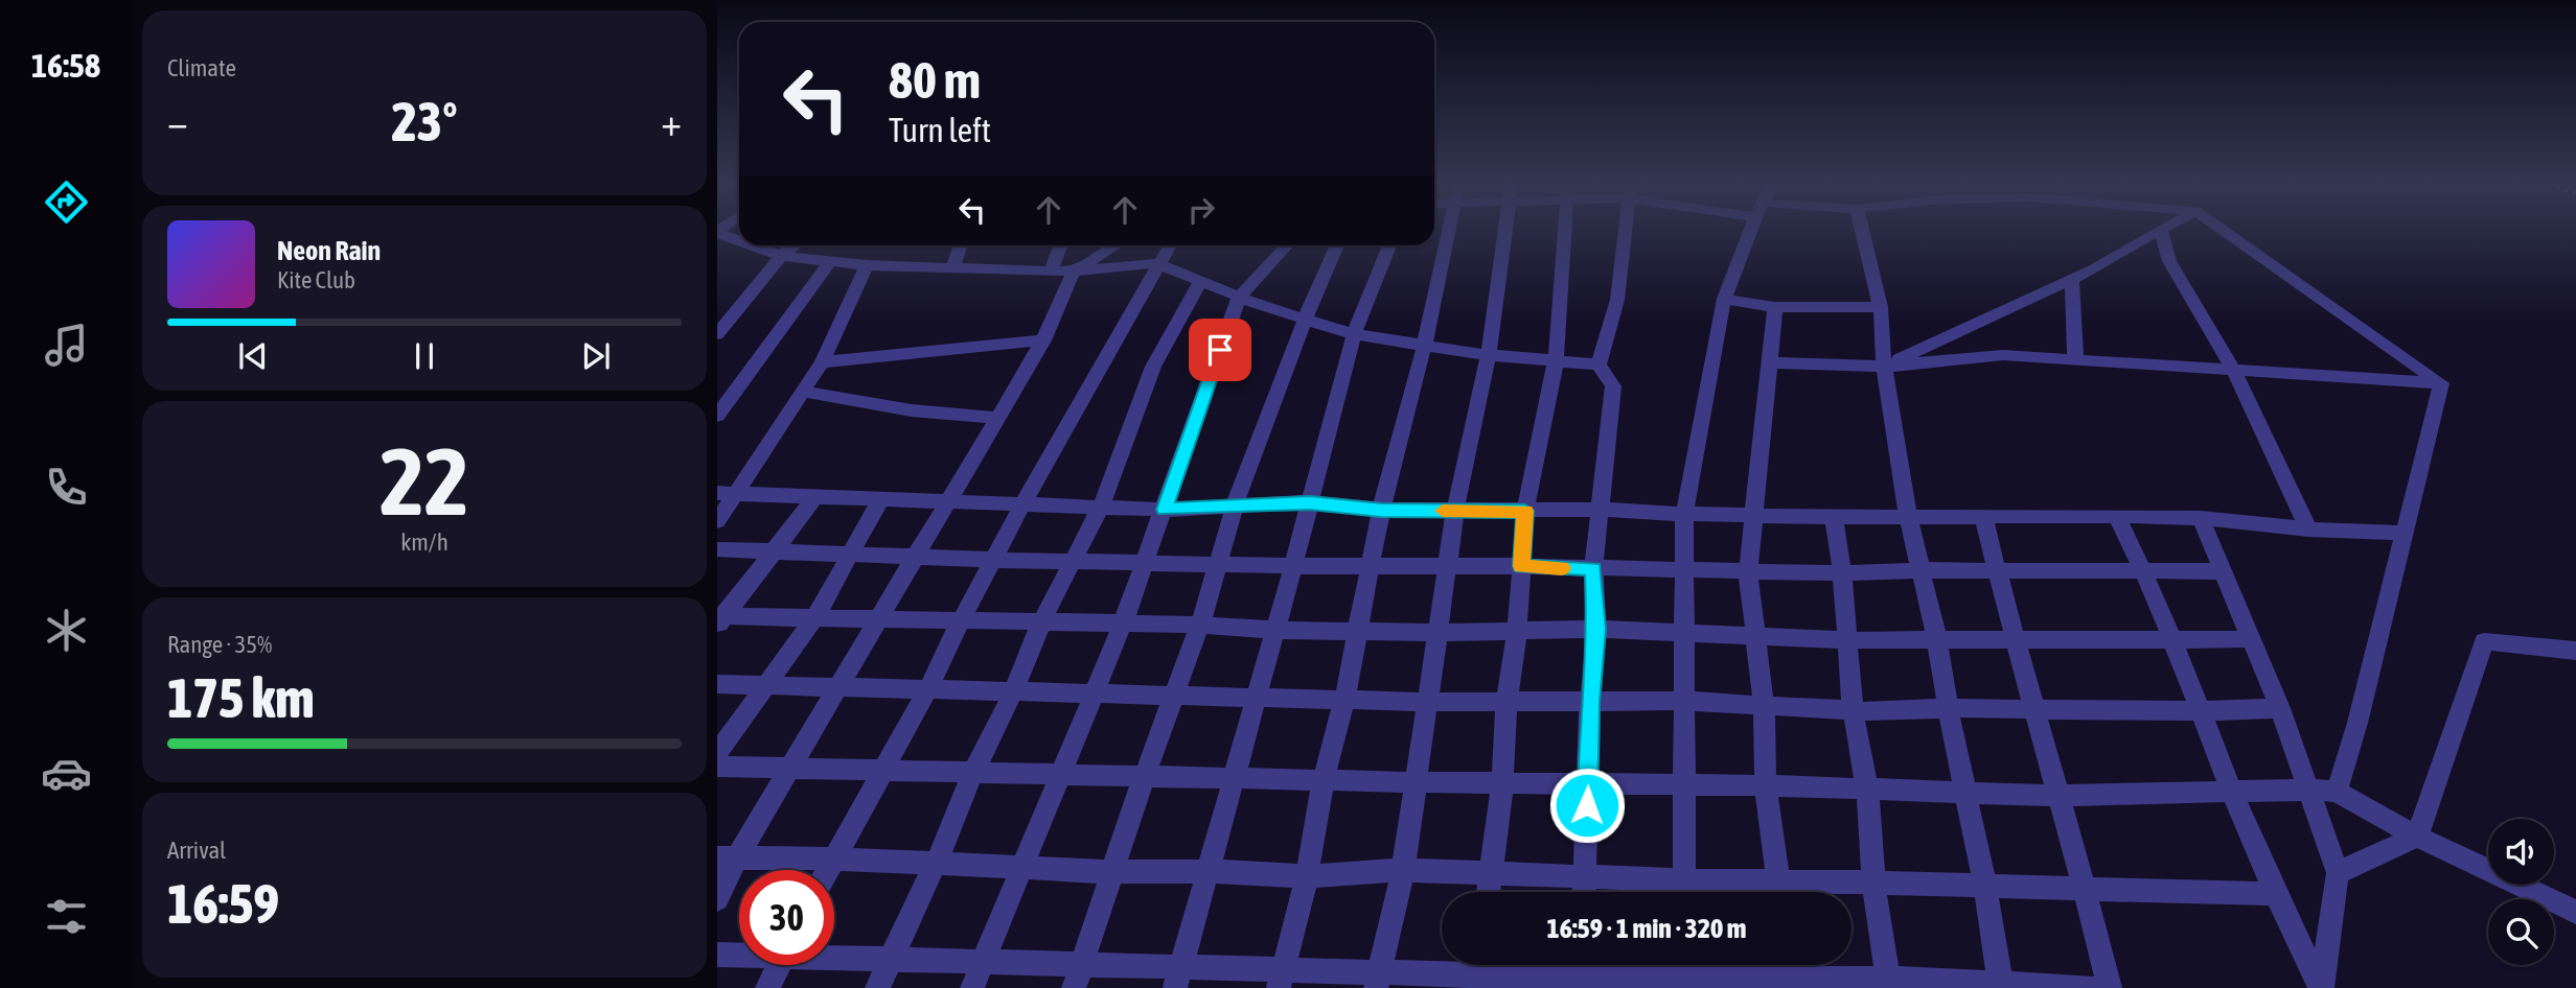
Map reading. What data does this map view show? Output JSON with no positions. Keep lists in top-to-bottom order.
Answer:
{
  "page": {
    "tabs": "16:58",
    "tile": [
      "Climate",
      ["22", "km/h"],
      ["Range · 35%", "175 km"],
      ["Arrival", "16:59"]
    ],
    "turn": ["80 m", "Turn left"],
    "heat": ["−", "23°", "+"],
    "song": ["Neon Rain", "Kite Club"],
    "limit": "30",
    "trip": "16:59 · 1 min · 320 m"
  }
}
